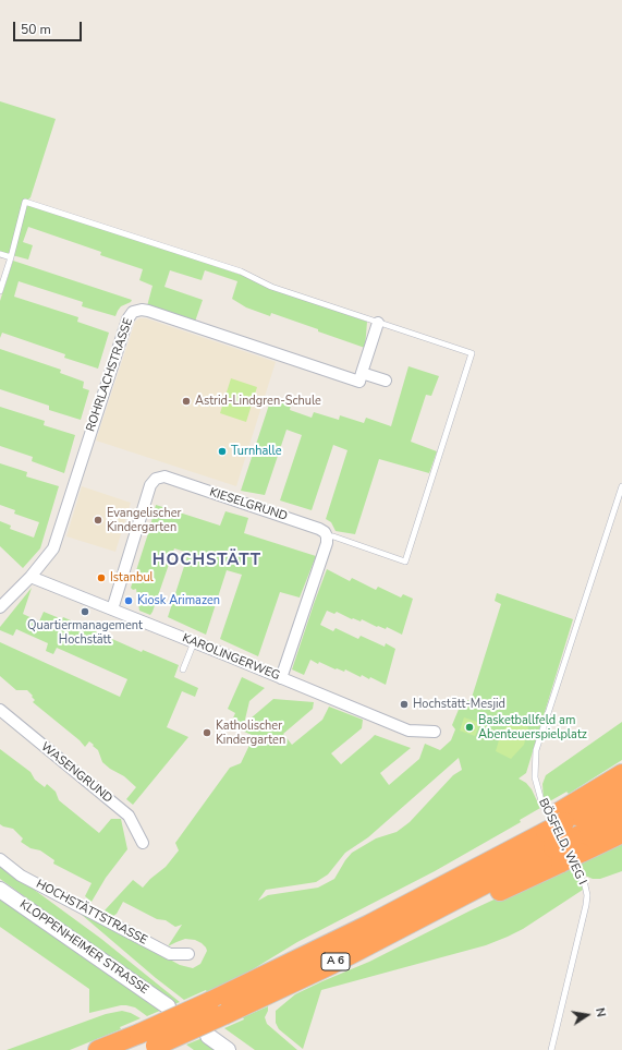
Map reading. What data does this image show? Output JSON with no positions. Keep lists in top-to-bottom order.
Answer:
{
  "streets": {
    "highway": ["A 6"],
    "main road": ["KLOPPENHEIMER STRASSE"],
    "street": [
      "ROHRLACHSTRASSE",
      "KIESELGRUND",
      "KAROLINGERWEG",
      "WASENGRUND",
      "HOCHSTÄTTSTRASSE"
    ],
    "lane": ["BÖSFELD, WEG I"]
  },
  "crossings": [
    ["ROHRLACHSTRASSE", "KAROLINGERWEG"],
    ["KIESELGRUND", "KAROLINGERWEG"],
    ["BÖSFELD, WEG I", "A 6"]
  ],
  "districts": ["HOCHSTÄTT"],
  "places": [
    "Astrid-Lindgren-Schule",
    "Turnhalle",
    "Evangelischer Kindergarten",
    "Istanbul",
    "Kiosk Arimazen",
    "Quartiermanagement Hochstätt",
    "Hochstätt-Mesjid",
    "Basketballfeld am Abenteuerspielplatz",
    "Katholischer Kindergarten"
  ],
  "scale_bar": "50 m",
  "north": "right"
}
